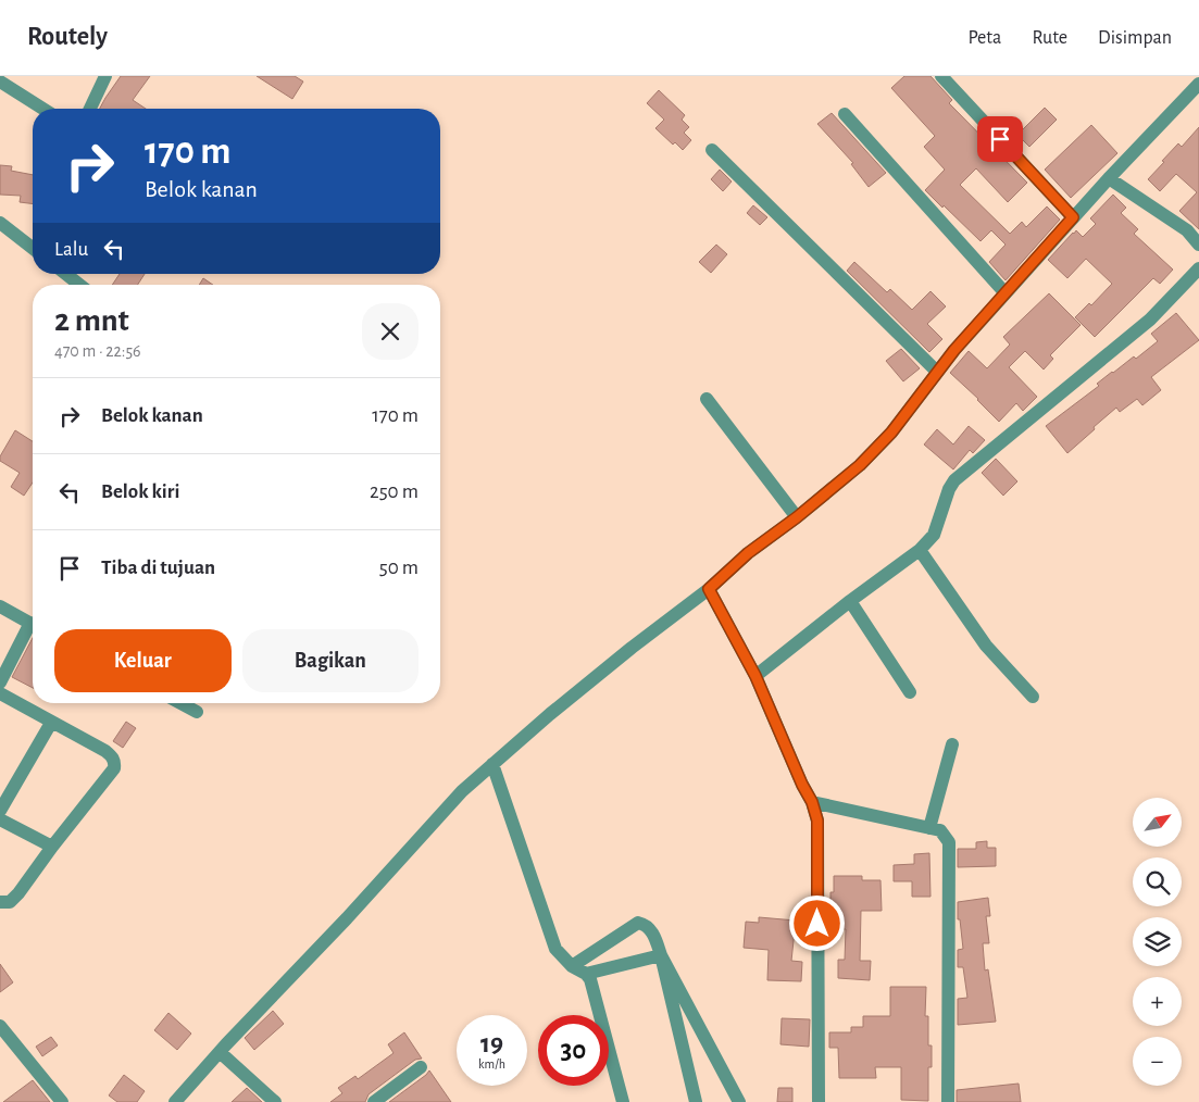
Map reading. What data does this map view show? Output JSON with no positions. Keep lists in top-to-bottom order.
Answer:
{
  "north": "top right",
  "page": {
    "header": "Routely",
    "nav": ["Peta", "Rute", "Disimpan"],
    "turn": ["170 m", "Belok kanan"],
    "then": "Lalu",
    "heading": ["2 mnt", "470 m · 22:56"],
    "list": [
      {
        "name": "Belok kanan",
        "value": "170 m"
      },
      {
        "name": "Belok kiri",
        "value": "250 m"
      },
      {
        "name": "Tiba di tujuan",
        "value": "50 m"
      }
    ],
    "buttons": ["Keluar", "Bagikan"],
    "map_buttons": ["+", "−"],
    "speed": "19 km/h",
    "limit": "30"
  }
}
